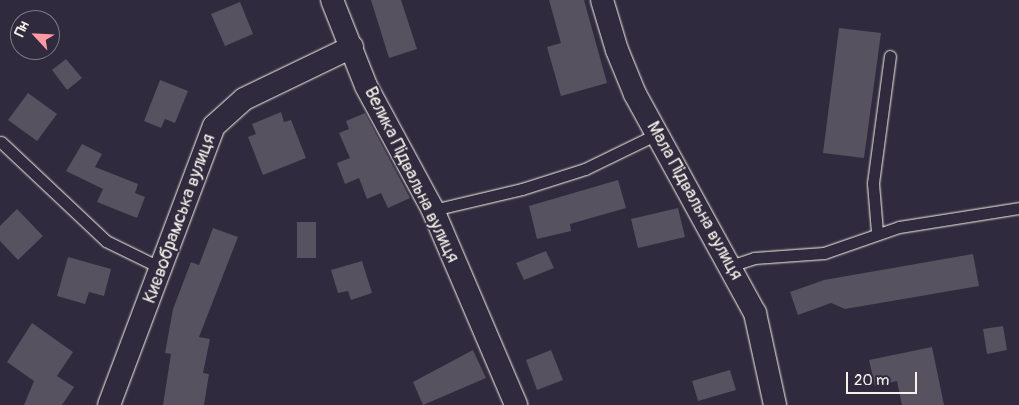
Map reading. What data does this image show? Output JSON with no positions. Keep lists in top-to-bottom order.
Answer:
{
  "streets": {
    "street": ["Велика Підвальна вулиця", "Мала Підвальна вулиця", "Києвобрамська вулиця"]
  },
  "crossings": [
    ["Велика Підвальна вулиця", "Києвобрамська вулиця"]
  ],
  "scale_bar": "20 m",
  "north": "top left"
}
